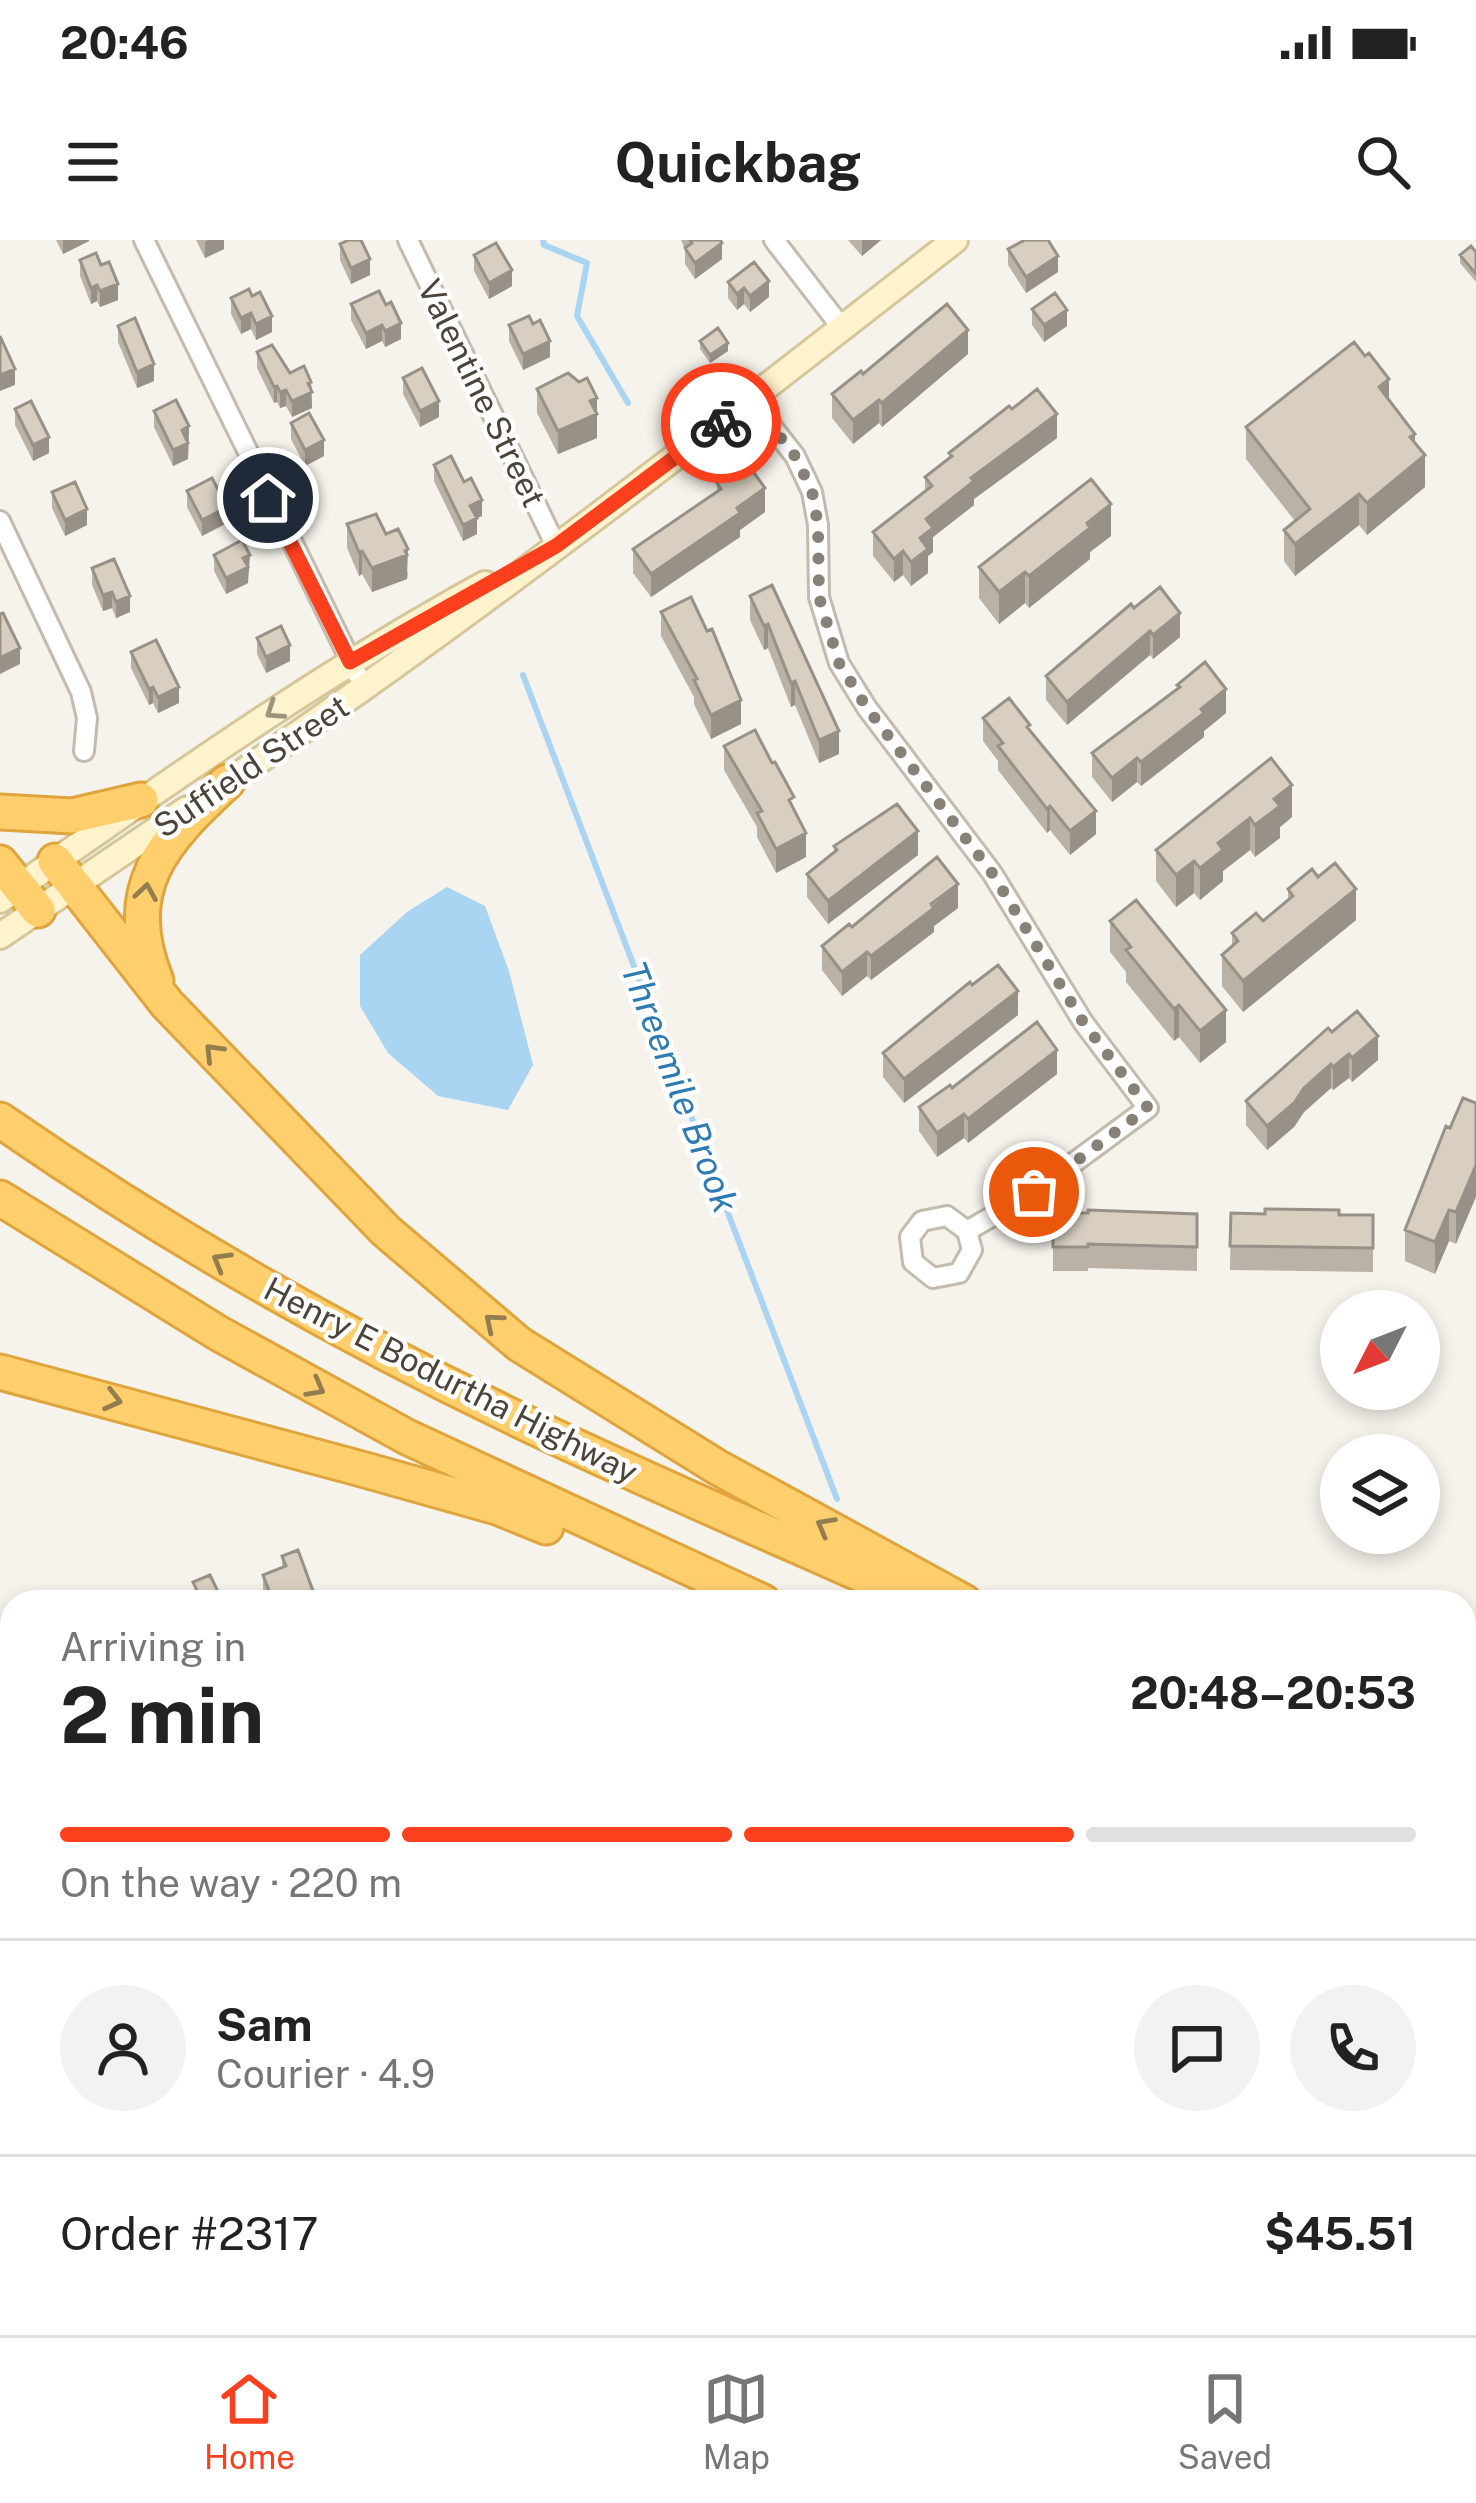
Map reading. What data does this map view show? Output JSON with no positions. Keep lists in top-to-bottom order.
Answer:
{
  "streets": {
    "highway": ["Henry E Bodurtha Highway"],
    "main road": ["Suffield Street"],
    "street": ["Valentine Street"]
  },
  "crossings": [
    ["Valentine Street", "Suffield Street"]
  ],
  "water": ["Threemile Brook"],
  "north": "bottom left",
  "page": {
    "status": "20:46",
    "header": "Quickbag",
    "heading": ["2 min", "Arriving in", "20:48–20:53"],
    "panel": [
      "Sam",
      "Courier · 4.9",
      "Order #2317",
      "$45.51"
    ],
    "bar": "On the way · 220 m",
    "tabs": ["Home", "Map", "Saved"]
  }
}
